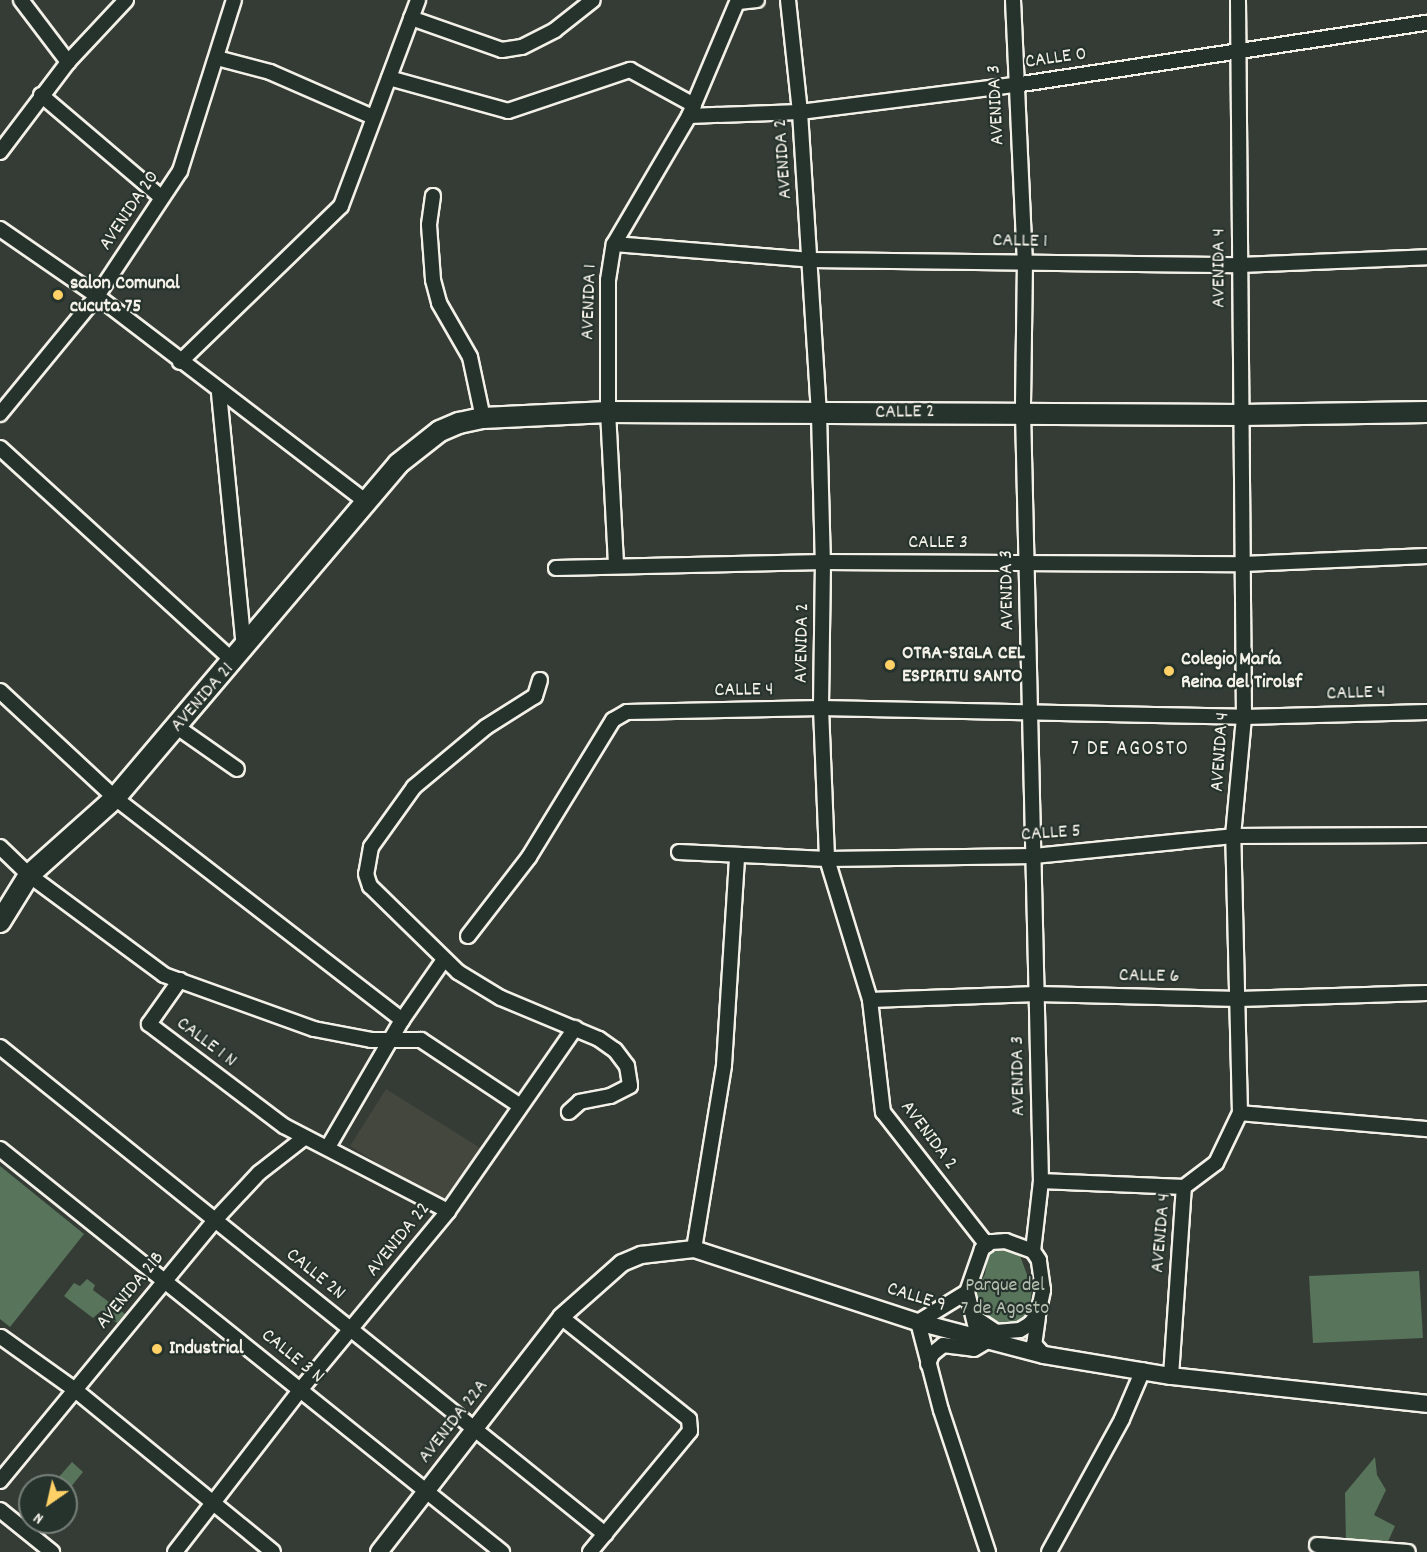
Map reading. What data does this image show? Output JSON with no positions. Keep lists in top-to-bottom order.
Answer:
{
  "streets": {
    "main road": ["CALLE 2", "AVENIDA 21"],
    "street": [
      "CALLE 0",
      "AVENIDA 3",
      "AVENIDA 2",
      "AVENIDA 20",
      "CALLE 1",
      "AVENIDA 4",
      "AVENIDA 1",
      "CALLE 3",
      "CALLE 4",
      "CALLE 5",
      "CALLE 6",
      "CALLE 1 N",
      "AVENIDA 22",
      "CALLE 2N",
      "AVENIDA 21B",
      "CALLE 9",
      "CALLE 3 N",
      "AVENIDA 22A"
    ]
  },
  "crossings": [
    ["CALLE 0", "AVENIDA 3"],
    ["CALLE 0", "AVENIDA 2"],
    ["CALLE 0", "AVENIDA 4"],
    ["CALLE 0", "AVENIDA 1"],
    ["AVENIDA 3", "CALLE 1"],
    ["AVENIDA 3", "CALLE 2"],
    ["AVENIDA 3", "CALLE 3"],
    ["AVENIDA 3", "CALLE 4"],
    ["AVENIDA 3", "CALLE 5"],
    ["AVENIDA 3", "CALLE 6"],
    ["AVENIDA 2", "CALLE 1"],
    ["AVENIDA 2", "CALLE 2"],
    ["AVENIDA 2", "CALLE 3"],
    ["AVENIDA 2", "CALLE 4"],
    ["AVENIDA 2", "CALLE 5"],
    ["AVENIDA 2", "CALLE 6"],
    ["CALLE 1", "AVENIDA 4"],
    ["CALLE 1", "AVENIDA 1"],
    ["AVENIDA 4", "CALLE 2"],
    ["AVENIDA 4", "CALLE 3"],
    ["AVENIDA 4", "CALLE 4"],
    ["AVENIDA 4", "CALLE 5"],
    ["AVENIDA 4", "CALLE 6"],
    ["AVENIDA 4", "CALLE 9"],
    ["AVENIDA 1", "CALLE 2"],
    ["AVENIDA 1", "CALLE 3"],
    ["CALLE 2", "AVENIDA 21"],
    ["CALLE 1 N", "AVENIDA 22"],
    ["CALLE 1 N", "AVENIDA 21B"],
    ["AVENIDA 22", "CALLE 2N"],
    ["AVENIDA 22", "CALLE 3 N"],
    ["CALLE 2N", "AVENIDA 21B"],
    ["CALLE 2N", "AVENIDA 22A"],
    ["AVENIDA 21B", "CALLE 3 N"],
    ["CALLE 9", "AVENIDA 22A"],
    ["CALLE 3 N", "AVENIDA 22A"]
  ],
  "districts": ["7 DE AGOSTO"],
  "parks": ["Parque del 7 de Agosto"],
  "places": [
    "salon Comunal cucuta 75",
    "OTRA-SIGLA CEL ESPIRITU SANTO",
    "Colegio María Reina del Tirolsf",
    "Industrial"
  ],
  "north": "bottom left"
}
